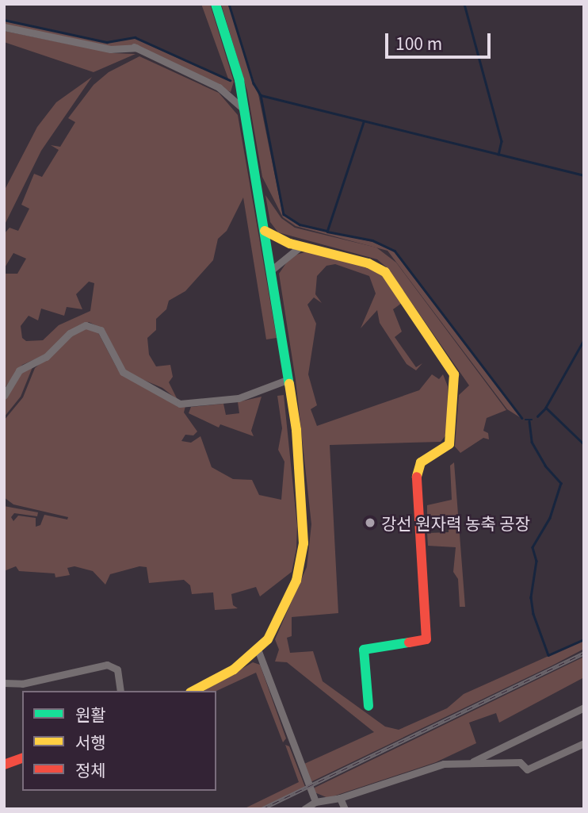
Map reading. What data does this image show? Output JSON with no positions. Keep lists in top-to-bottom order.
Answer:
{
  "places": ["강선 원자력 농축 공장"],
  "legend": ["원활", "서행", "정체"],
  "scale_bar": "100 m"
}
